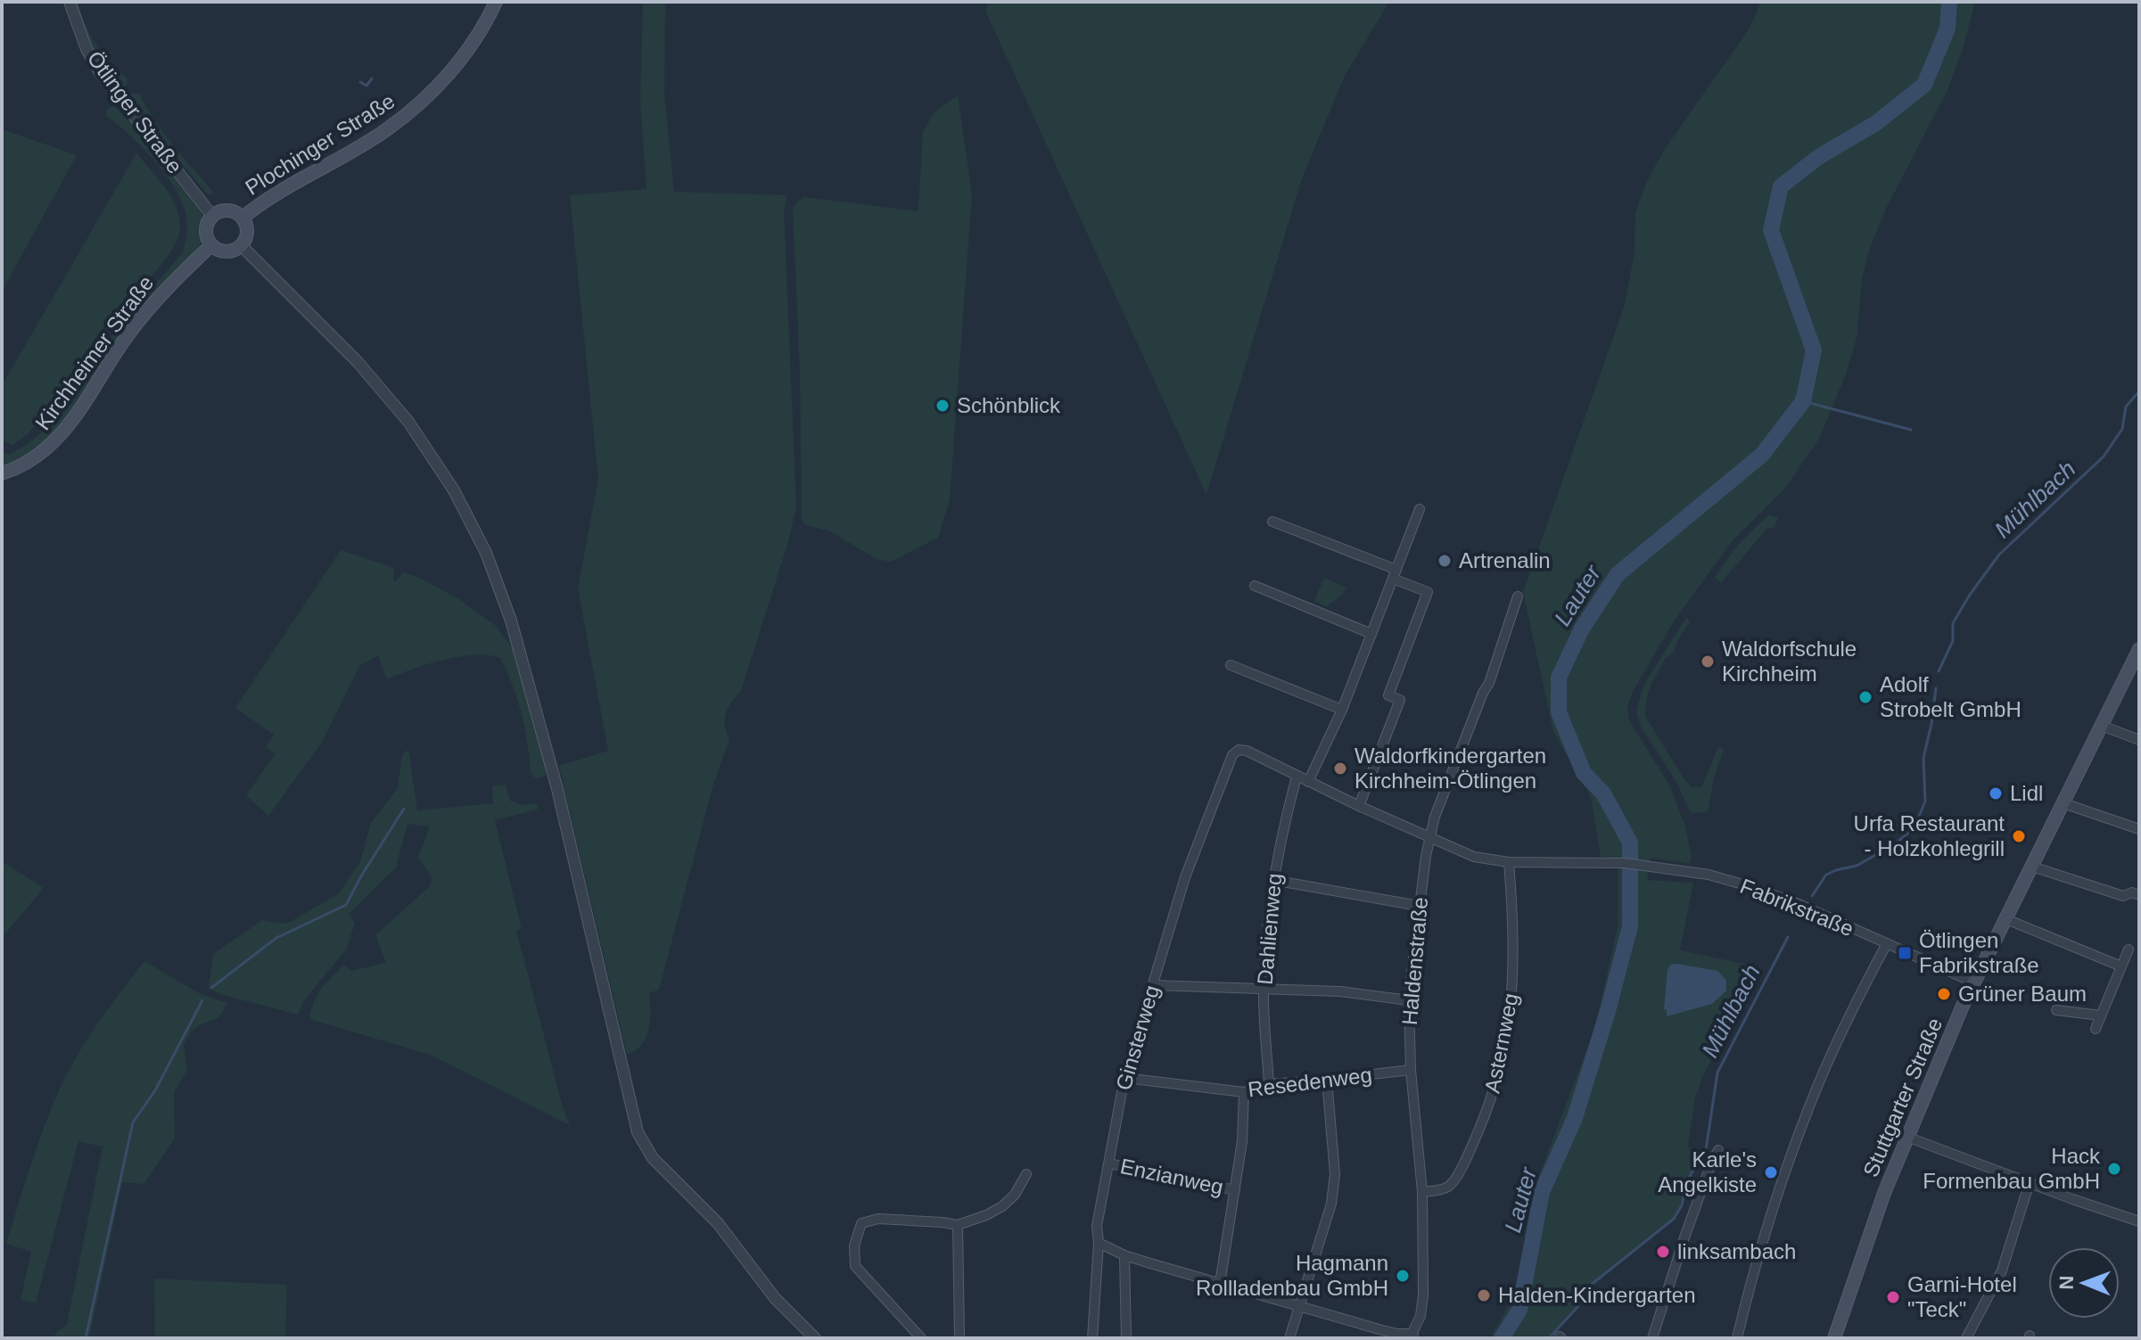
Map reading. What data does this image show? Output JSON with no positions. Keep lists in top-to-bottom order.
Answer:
{
  "streets": {
    "main road": ["Plochinger Straße", "Kirchheimer Straße", "Stuttgarter Straße"],
    "street": [
      "Ötlinger Straße",
      "Fabrikstraße",
      "Dahlienweg",
      "Haldenstraße",
      "Ginsterweg",
      "Asternweg",
      "Resedenweg",
      "Enzianweg"
    ]
  },
  "crossings": [
    ["Ötlinger Straße", "Plochinger Straße"],
    ["Ötlinger Straße", "Kirchheimer Straße"],
    ["Plochinger Straße", "Kirchheimer Straße"],
    ["Fabrikstraße", "Asternweg"],
    ["Fabrikstraße", "Stuttgarter Straße"],
    ["Dahlienweg", "Ginsterweg"],
    ["Dahlienweg", "Resedenweg"],
    ["Haldenstraße", "Asternweg"],
    ["Haldenstraße", "Resedenweg"],
    ["Ginsterweg", "Resedenweg"],
    ["Ginsterweg", "Enzianweg"]
  ],
  "water": ["Mühlbach", "Lauter"],
  "places": {
    "other": [
      "Schönblick",
      "Artrenalin",
      "Waldorfschule Kirchheim",
      "Adolf Strobelt GmbH",
      "Waldorfkindergarten Kirchheim-Ötlingen",
      "Lidl",
      "Urfa Restaurant - Holzkohlegrill",
      "Grüner Baum",
      "Hack Formenbau GmbH",
      "Karle's Angelkiste",
      "linksambach",
      "Hagmann Rollladenbau GmbH",
      "Halden-Kindergarten",
      "Garni-Hotel \"Teck\""
    ],
    "transit": ["Ötlingen Fabrikstraße"]
  },
  "north": "left"
}
